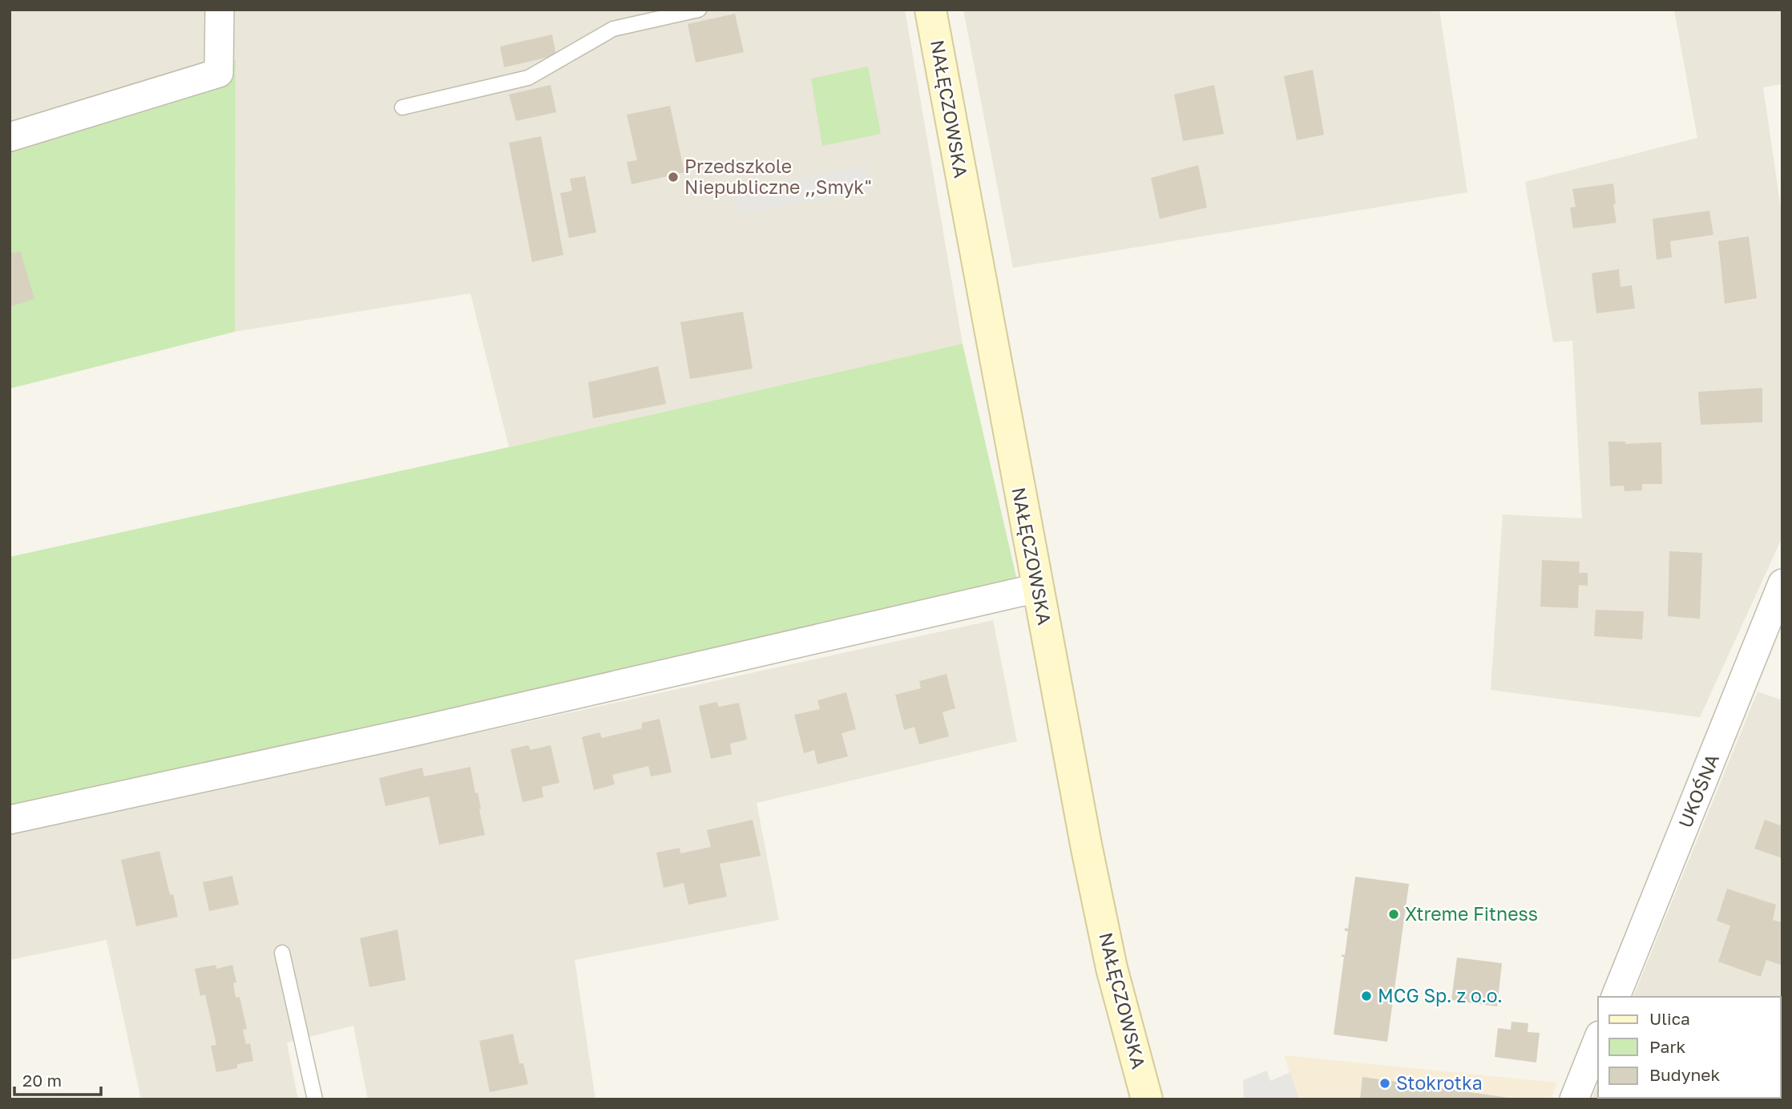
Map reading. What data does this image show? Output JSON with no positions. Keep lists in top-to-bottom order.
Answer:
{
  "streets": {
    "main road": ["NAŁĘCZOWSKA"],
    "street": ["UKOŚNA"]
  },
  "places": [
    "Przedszkole Niepubliczne ,,Smyk\"",
    "Xtreme Fitness",
    "MCG Sp. z o.o.",
    "Stokrotka"
  ],
  "legend": ["Ulica", "Park", "Budynek"],
  "scale_bar": "20 m"
}
